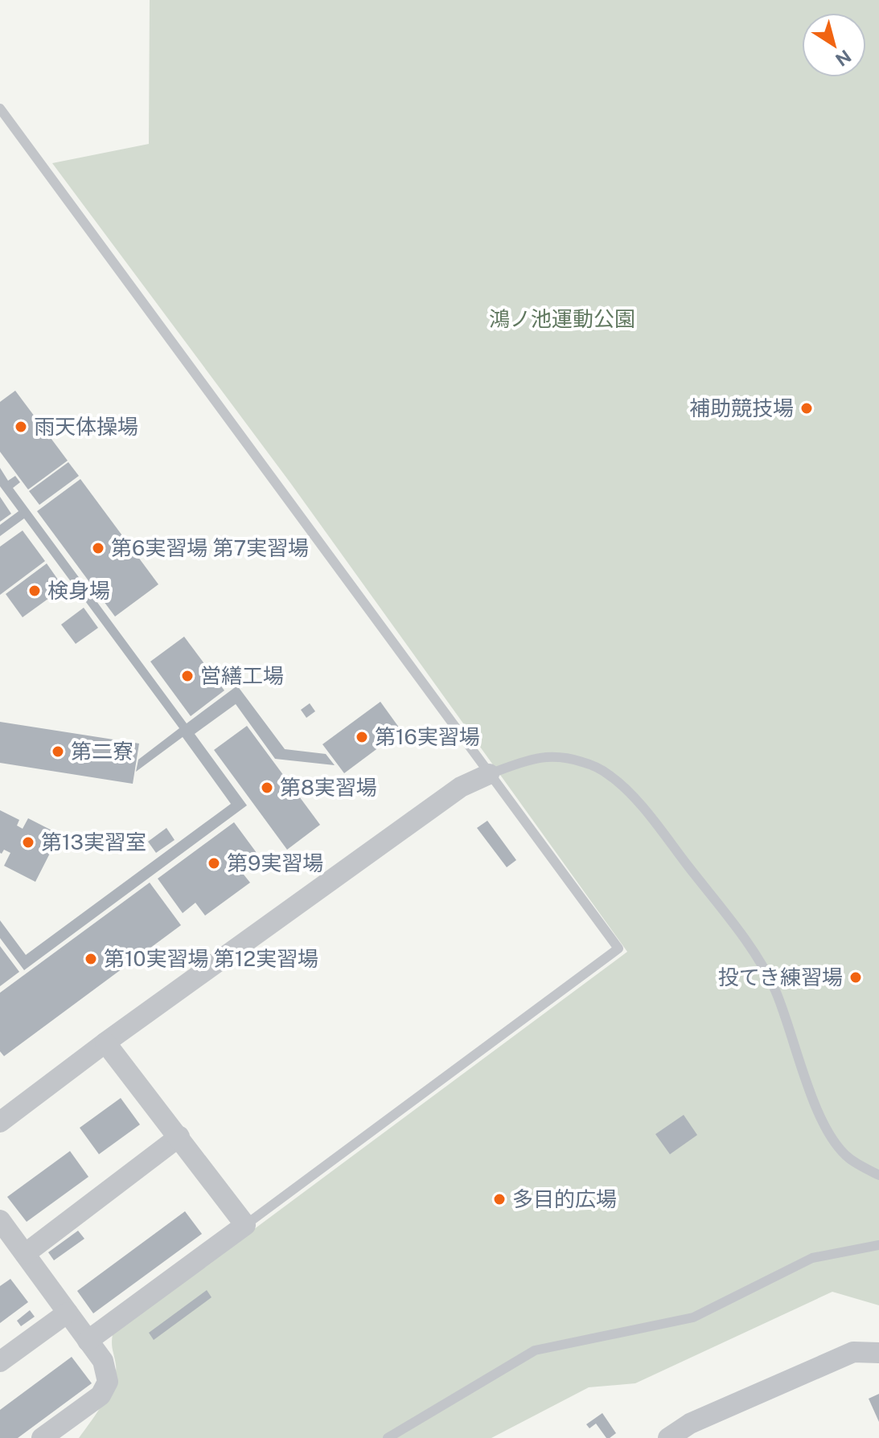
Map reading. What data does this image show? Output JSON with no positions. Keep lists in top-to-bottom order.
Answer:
{
  "parks": ["鴻ノ池運動公園"],
  "places": [
    "補助競技場",
    "雨天体操場",
    "第6実習場 第7実習場",
    "検身場",
    "営繕工場",
    "第16実習場",
    "第二寮",
    "第8実習場",
    "第13実習室",
    "第9実習場",
    "第10実習場 第12実習場",
    "投てき練習場",
    "多目的広場"
  ],
  "north": "bottom right"
}
